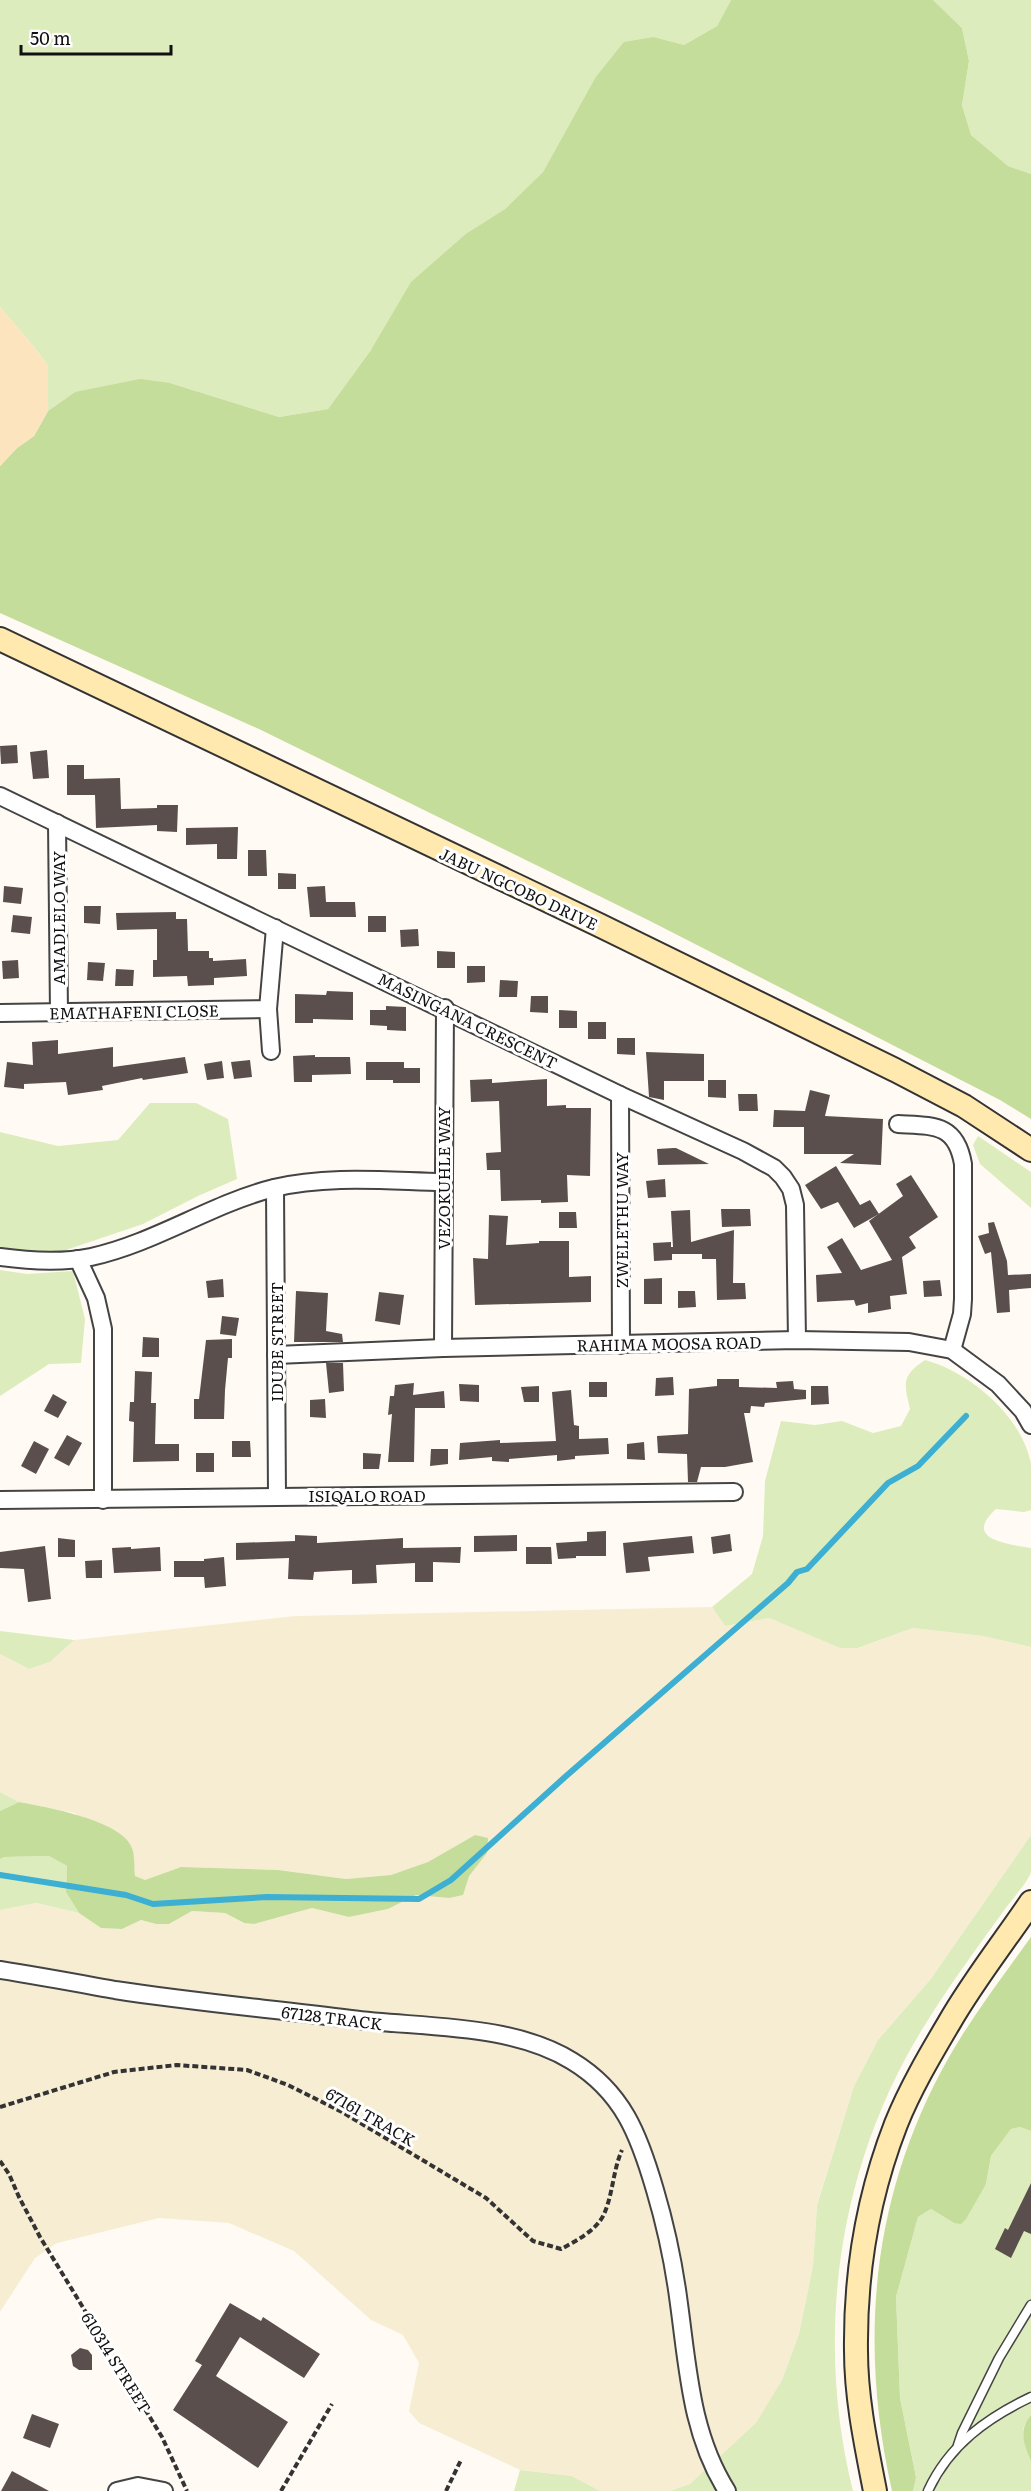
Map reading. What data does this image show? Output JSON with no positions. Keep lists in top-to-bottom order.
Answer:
{
  "streets": {
    "main road": ["JABU NGCOBO DRIVE"],
    "street": [
      "AMADLELO WAY",
      "EMATHAFENI CLOSE",
      "MASINGANA CRESCENT",
      "VEZOKUHLE WAY",
      "ZWELETHU WAY",
      "IDUBE STREET",
      "RAHIMA MOOSA ROAD",
      "ISIQALO ROAD",
      "67128 TRACK"
    ],
    "path": ["67161 TRACK", "610314 STREET"]
  },
  "crossings": [
    ["AMADLELO WAY", "EMATHAFENI CLOSE"],
    ["AMADLELO WAY", "MASINGANA CRESCENT"],
    ["MASINGANA CRESCENT", "VEZOKUHLE WAY"],
    ["MASINGANA CRESCENT", "ZWELETHU WAY"],
    ["MASINGANA CRESCENT", "RAHIMA MOOSA ROAD"],
    ["VEZOKUHLE WAY", "RAHIMA MOOSA ROAD"],
    ["ZWELETHU WAY", "RAHIMA MOOSA ROAD"],
    ["IDUBE STREET", "RAHIMA MOOSA ROAD"],
    ["IDUBE STREET", "ISIQALO ROAD"],
    ["67128 TRACK", "67161 TRACK"]
  ],
  "scale_bar": "50 m"
}
